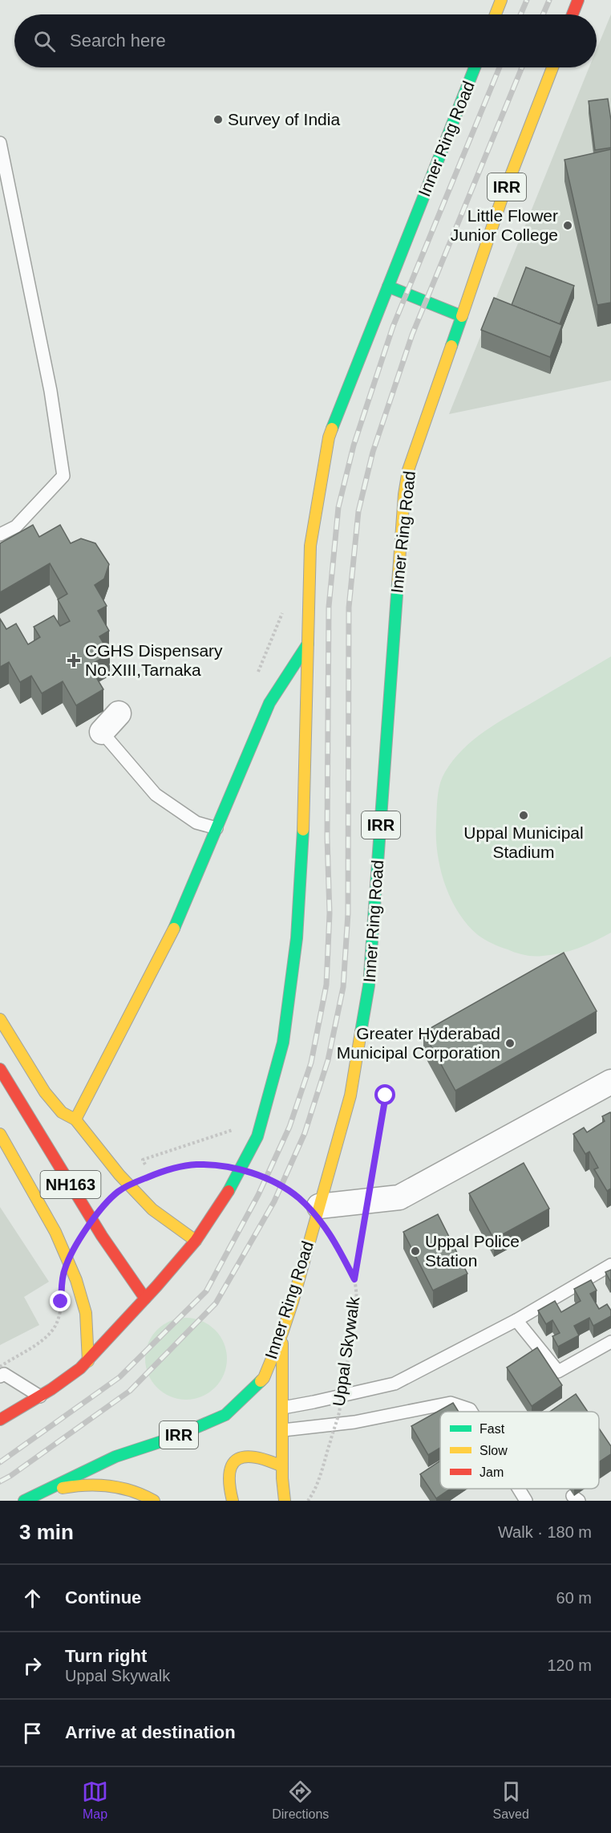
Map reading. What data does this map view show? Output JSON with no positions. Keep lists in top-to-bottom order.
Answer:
{
  "streets": {
    "main road": ["Inner Ring Road", "IRR", "NH163"],
    "path": ["Uppal Skywalk"]
  },
  "crossings": [
    ["Inner Ring Road", "NH163"]
  ],
  "places": {
    "other": [
      "Survey of India",
      "Little Flower Junior College",
      "Uppal Municipal Stadium",
      "Greater Hyderabad Municipal Corporation",
      "Uppal Police Station"
    ],
    "health": ["CGHS Dispensary No.XIII,Tarnaka"]
  },
  "legend": ["Fast", "Slow", "Jam"],
  "page": {
    "search": "Search here",
    "heading": ["3 min", "Walk · 180 m"],
    "list": [
      ["Continue", "60 m"],
      ["Turn right", "Uppal Skywalk", "120 m"],
      "Arrive at destination"
    ],
    "nav": ["Map", "Directions", "Saved"]
  }
}
